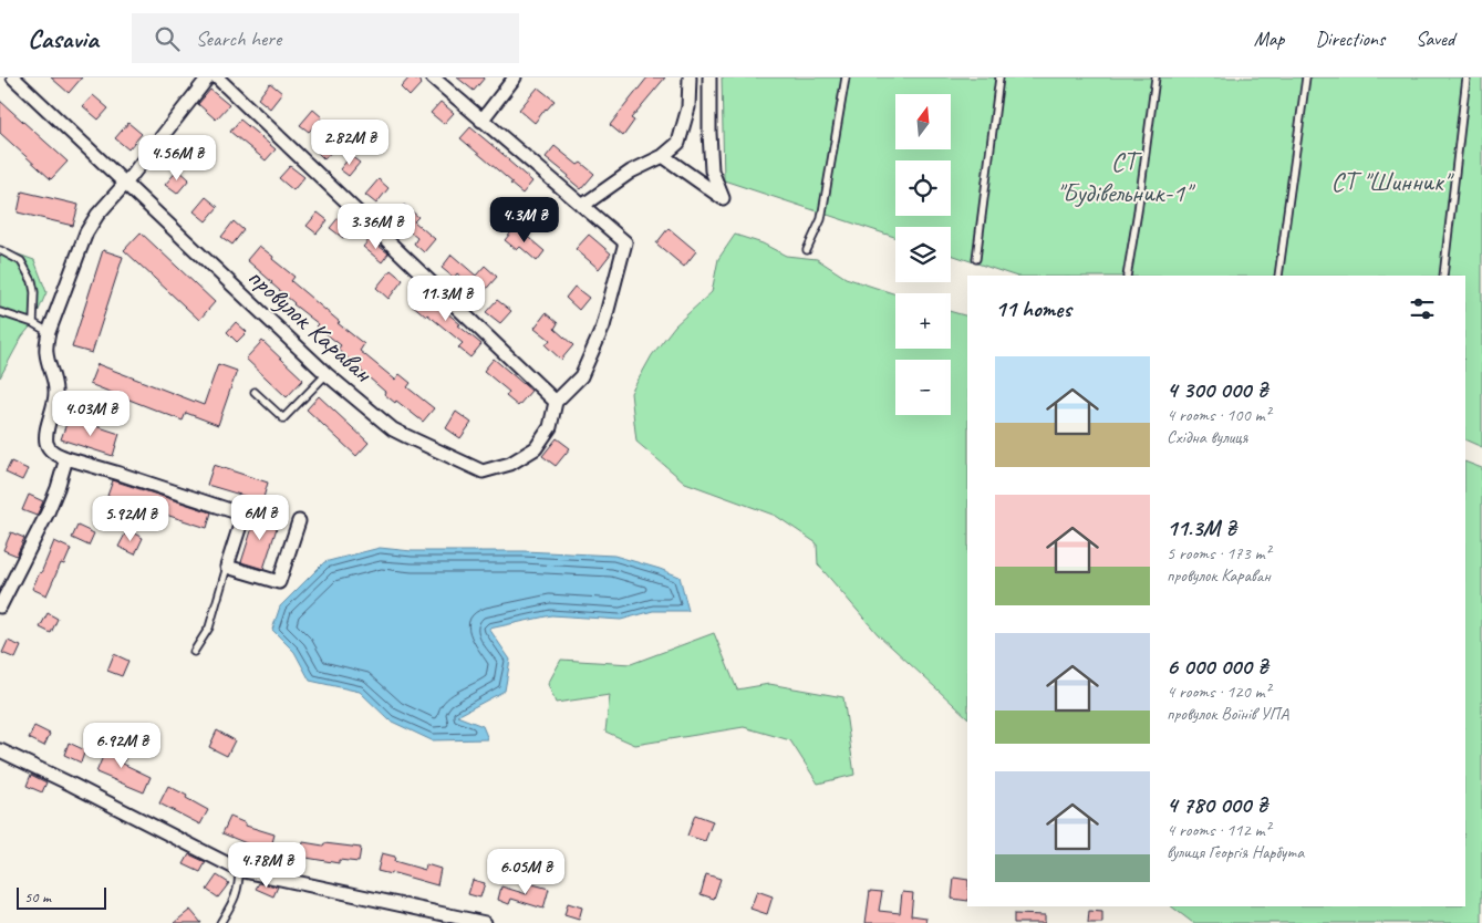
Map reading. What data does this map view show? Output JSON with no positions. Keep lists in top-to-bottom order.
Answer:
{
  "streets": {
    "street": ["провулок Караван"]
  },
  "parks": ["СТ \"Будівельник-1\"", "СТ \"Шинник\""],
  "scale_bar": "50 m",
  "north": "top",
  "page": {
    "header": "Casavia",
    "search": "Search here",
    "nav": ["Map", "Directions", "Saved"],
    "map_buttons": ["+", "−"],
    "price": [
      "2.82M ₴",
      "4.56M ₴",
      "4.3M ₴",
      "3.36M ₴",
      "11.3M ₴",
      "4.03M ₴",
      "6M ₴",
      "5.92M ₴",
      "6.92M ₴",
      "4.78M ₴",
      "6.05M ₴"
    ],
    "heading": "11 homes",
    "list": [
      {
        "name": "4 300 000 ₴",
        "note": "4 rooms · 100 m² · Східна вулиця"
      },
      {
        "name": "11.3M ₴",
        "note": "5 rooms · 173 m² · провулок Караван"
      },
      {
        "name": "6 000 000 ₴",
        "note": "4 rooms · 120 m² · провулок Воїнів УПА"
      },
      {
        "name": "4 780 000 ₴",
        "note": "4 rooms · 112 m² · вулиця Георгія Нарбута"
      }
    ],
    "scale": "50 m"
  }
}
